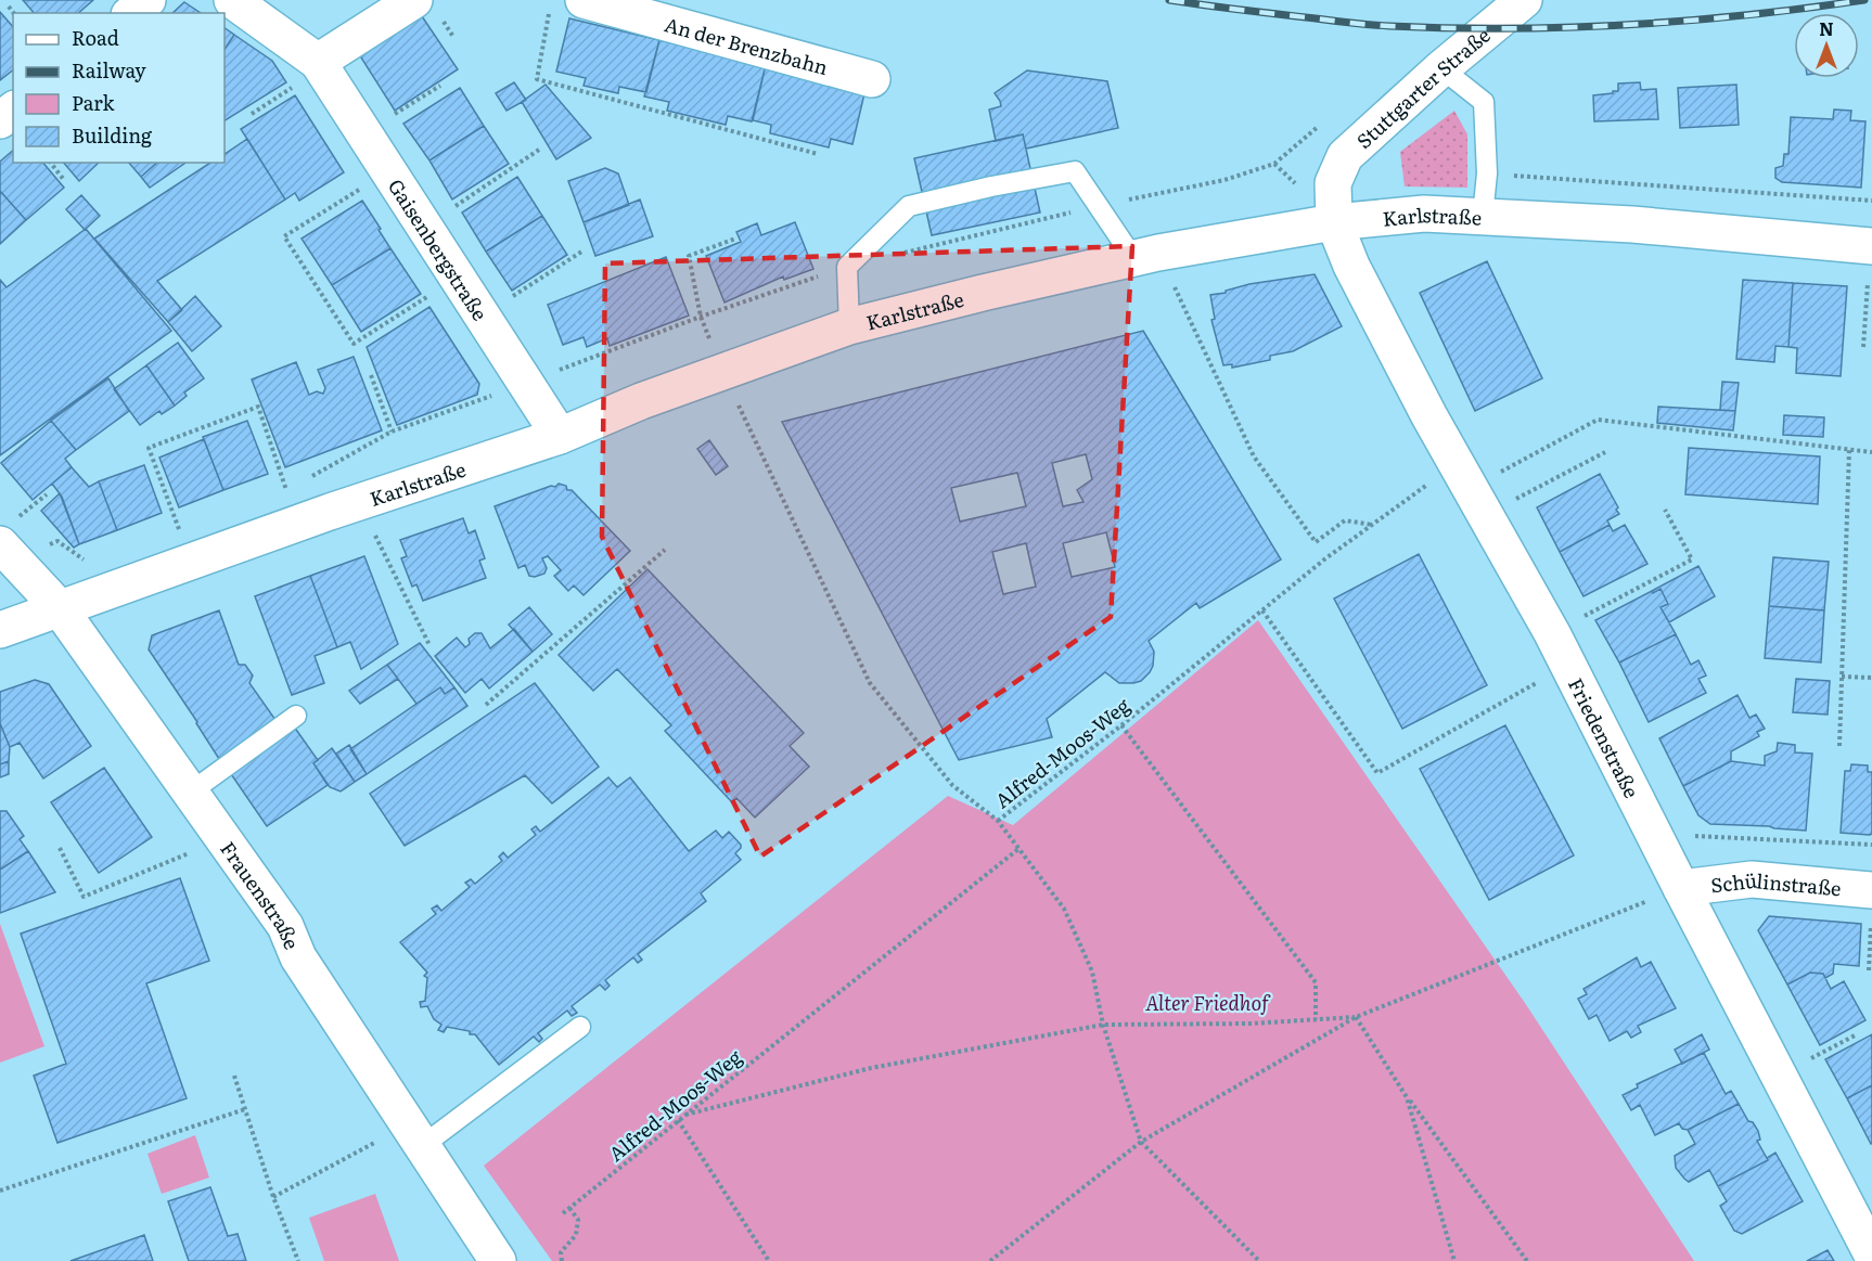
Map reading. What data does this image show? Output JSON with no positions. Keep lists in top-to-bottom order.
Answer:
{
  "streets": {
    "street": [
      "An der Brenzbahn",
      "Stuttgarter Straße",
      "Karlstraße",
      "Gaisenbergstraße",
      "Friedenstraße",
      "Schülinstraße",
      "Frauenstraße"
    ],
    "path": ["Alfred-Moos-Weg"]
  },
  "crossings": [
    ["Stuttgarter Straße", "Karlstraße"],
    ["Stuttgarter Straße", "Friedenstraße"],
    ["Karlstraße", "Gaisenbergstraße"],
    ["Karlstraße", "Friedenstraße"],
    ["Karlstraße", "Alfred-Moos-Weg"],
    ["Karlstraße", "Frauenstraße"],
    ["Friedenstraße", "Alfred-Moos-Weg"],
    ["Friedenstraße", "Schülinstraße"]
  ],
  "parks": ["Alter Friedhof"],
  "legend": [
    "Road",
    "Railway",
    "Park",
    "Building"
  ],
  "north": "top"
}
